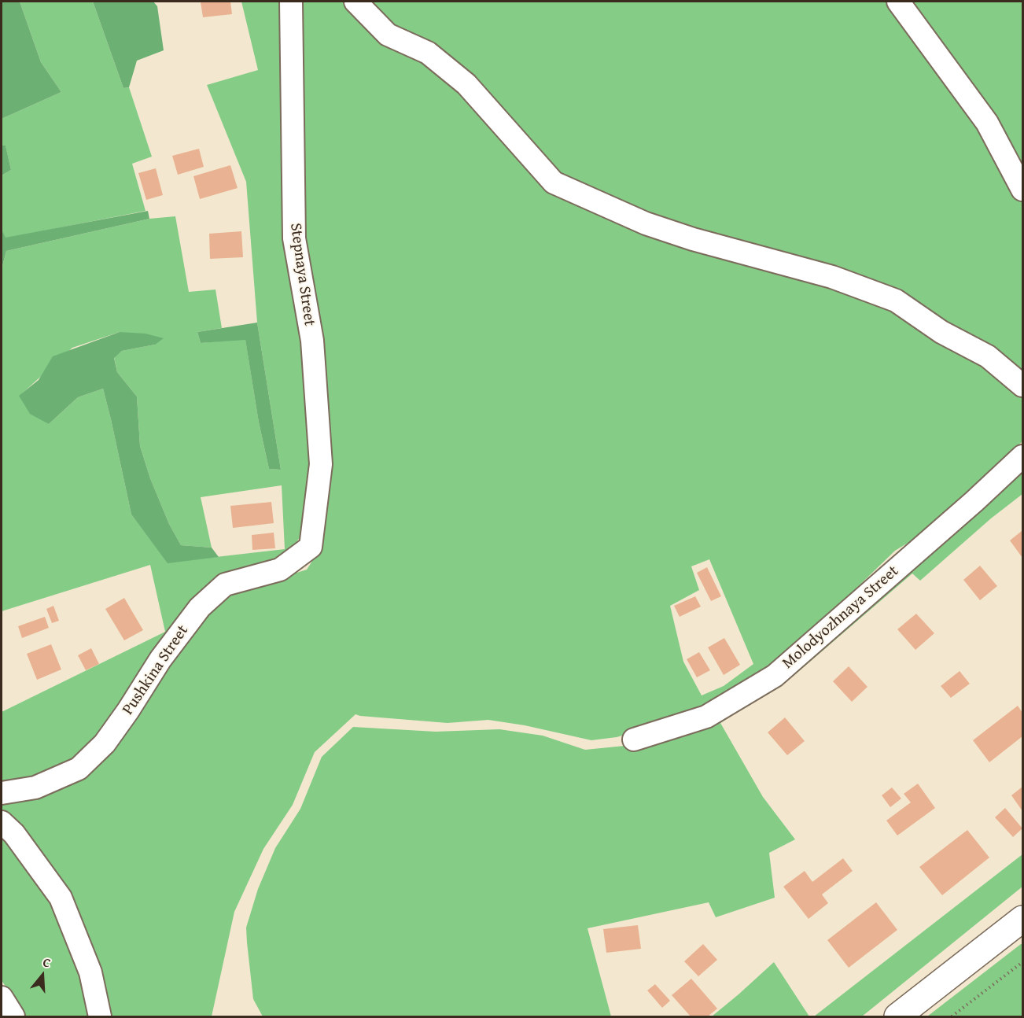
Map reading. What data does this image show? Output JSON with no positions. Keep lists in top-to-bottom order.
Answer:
{
  "streets": {
    "street": ["Stepnaya Street", "Molodyozhnaya Street", "Pushkina Street"]
  },
  "crossings": [
    ["Stepnaya Street", "Pushkina Street"]
  ],
  "north": "top"
}
